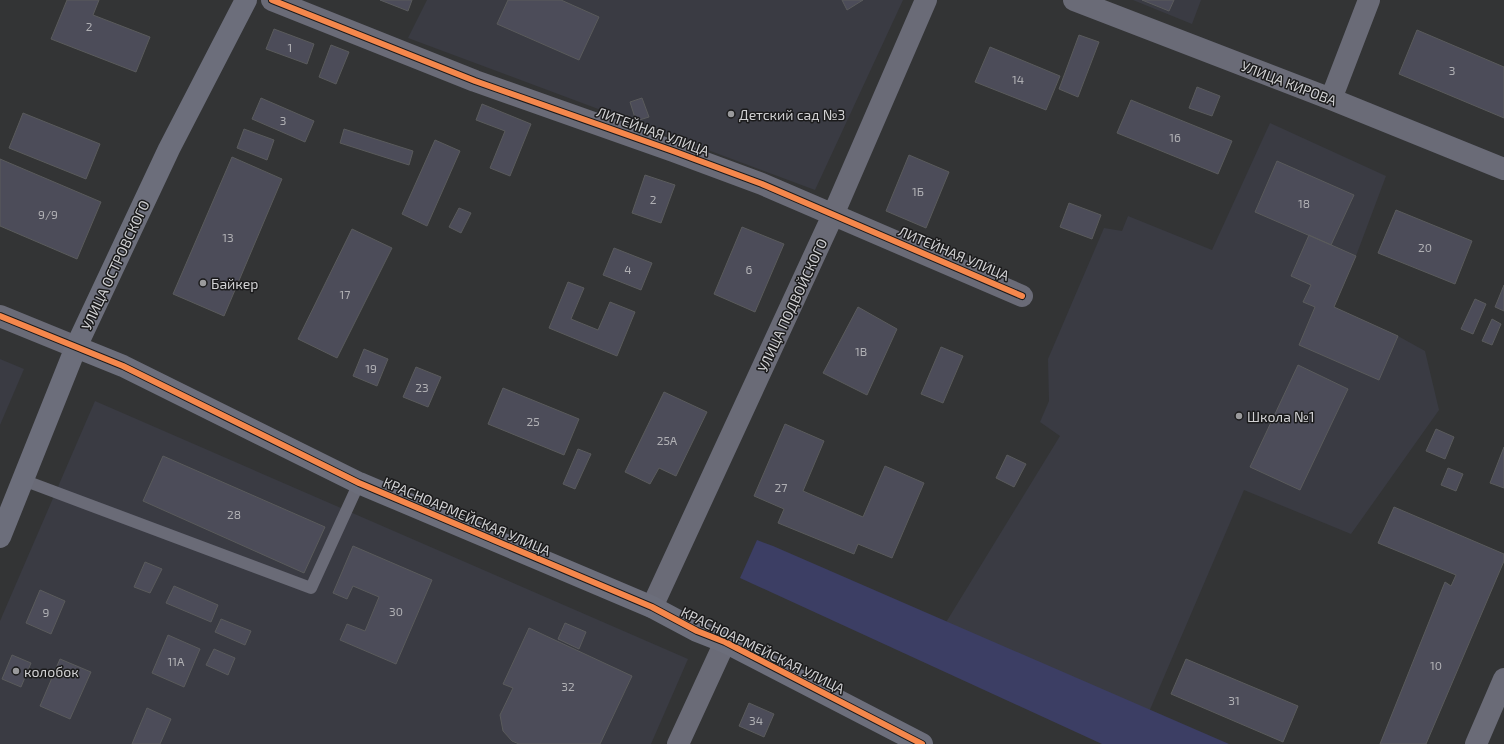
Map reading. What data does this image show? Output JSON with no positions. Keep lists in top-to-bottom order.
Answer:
{
  "streets": {
    "street": [
      "УЛИЦА КИРОВА",
      "ЛИТЕЙНАЯ УЛИЦА",
      "УЛИЦА ОСТРОВСКОГО",
      "УЛИЦА ПОДВОЙСКОГО",
      "КРАСНОАРМЕЙСКАЯ УЛИЦА"
    ]
  },
  "crossings": [
    ["ЛИТЕЙНАЯ УЛИЦА", "УЛИЦА ПОДВОЙСКОГО"],
    ["УЛИЦА ОСТРОВСКОГО", "КРАСНОАРМЕЙСКАЯ УЛИЦА"],
    ["УЛИЦА ПОДВОЙСКОГО", "КРАСНОАРМЕЙСКАЯ УЛИЦА"]
  ],
  "places": [
    "Детский сад №3",
    "Байкер",
    "Школа №1",
    "колобок"
  ],
  "house_numbers": [
    "2",
    "1",
    "3",
    "14",
    "3",
    "16",
    "1Б",
    "2",
    "18",
    "9/9",
    "13",
    "20",
    "4",
    "6",
    "17",
    "1В",
    "19",
    "23",
    "25",
    "25А",
    "27",
    "28",
    "30",
    "9",
    "11А",
    "10",
    "32",
    "31",
    "34"
  ]
}
